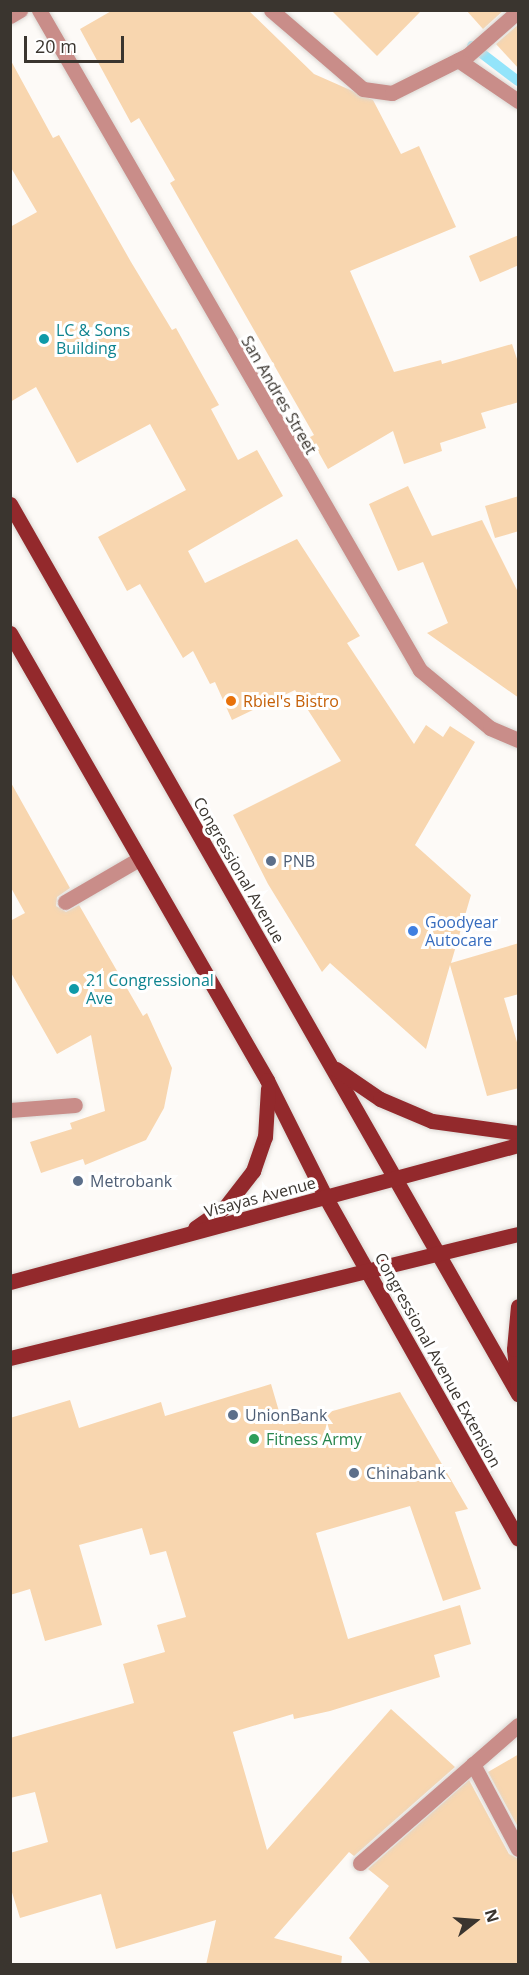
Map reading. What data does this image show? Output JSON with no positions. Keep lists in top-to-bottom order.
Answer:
{
  "streets": {
    "main road": ["Congressional Avenue", "Visayas Avenue", "Congressional Avenue Extension"],
    "street": ["San Andres Street"]
  },
  "crossings": [
    ["Congressional Avenue", "Visayas Avenue"],
    ["Visayas Avenue", "Congressional Avenue Extension"]
  ],
  "places": [
    "LC & Sons Building",
    "Rbiel's Bistro",
    "PNB",
    "Goodyear Autocare",
    "21 Congressional Ave",
    "Metrobank",
    "UnionBank",
    "Fitness Army",
    "Chinabank"
  ],
  "scale_bar": "20 m",
  "north": "right"
}
